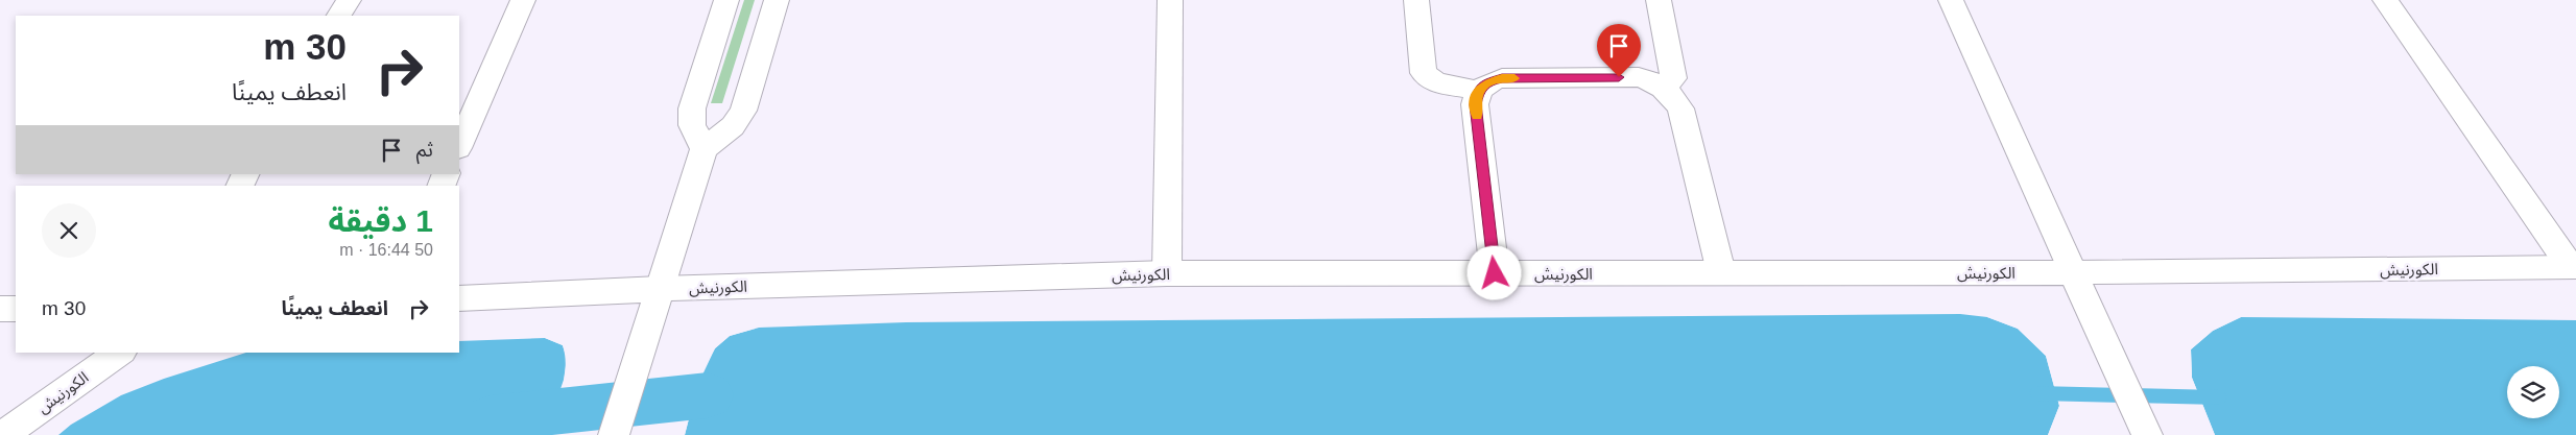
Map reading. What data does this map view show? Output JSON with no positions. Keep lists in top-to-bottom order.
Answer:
{
  "streets": {
    "street": ["الكورنيش"]
  },
  "page": {
    "turn": ["30 m", "انعطف يمينًا"],
    "then": "ثم",
    "heading": ["1 دقيقة", "50 m · 16:44"],
    "list": [
      {
        "name": "انعطف يمينًا",
        "value": "30 m"
      }
    ]
  }
}
